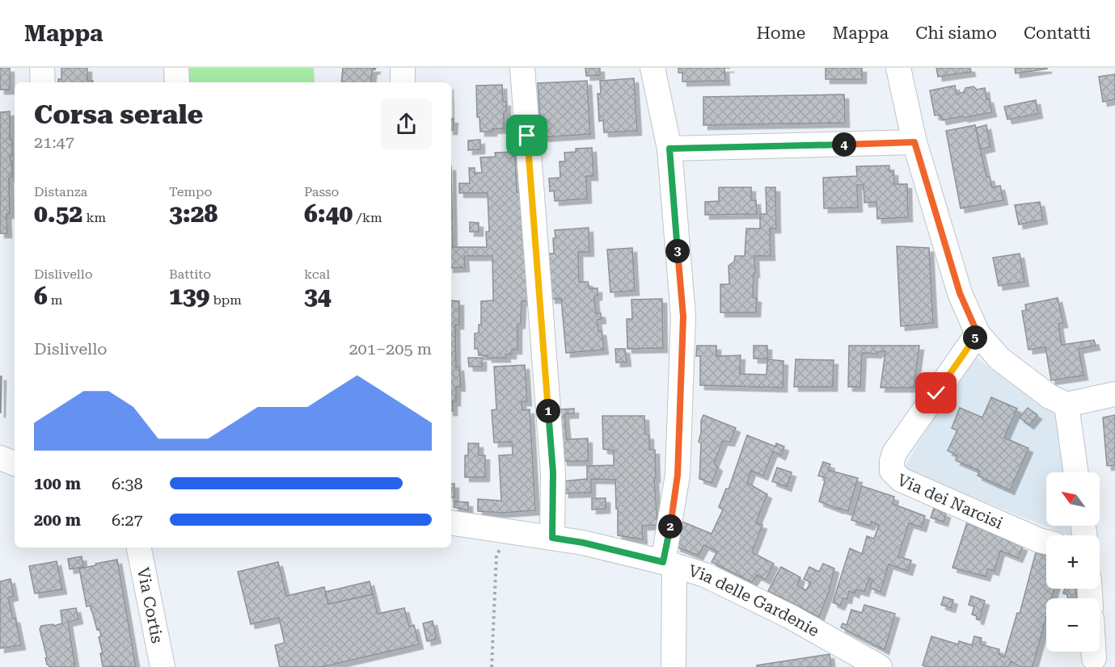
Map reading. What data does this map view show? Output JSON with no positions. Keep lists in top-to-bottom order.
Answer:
{
  "streets": {
    "street": ["Via dei Narcisi", "Via delle Gardenie", "Via Cortis"]
  },
  "north": "top left",
  "page": {
    "header": "Mappa",
    "nav": [
      "Home",
      "Mappa",
      "Chi siamo",
      "Contatti"
    ],
    "heading": ["Corsa serale", "21:47"],
    "pins": [
      "4",
      "3",
      "5",
      "1",
      "2"
    ],
    "stats": [
      ["Distanza", "0.52 km"],
      ["Tempo", "3:28"],
      ["Passo", "6:40 /km"],
      ["Dislivello", "6 m"],
      ["Battito", "139 bpm"],
      ["kcal", "34"]
    ],
    "chart": ["Dislivello", "201–205 m"],
    "list": [
      {
        "name": "100 m",
        "note": "6:38"
      },
      {
        "name": "200 m",
        "note": "6:27"
      }
    ],
    "map_buttons": ["+", "−"]
  }
}
